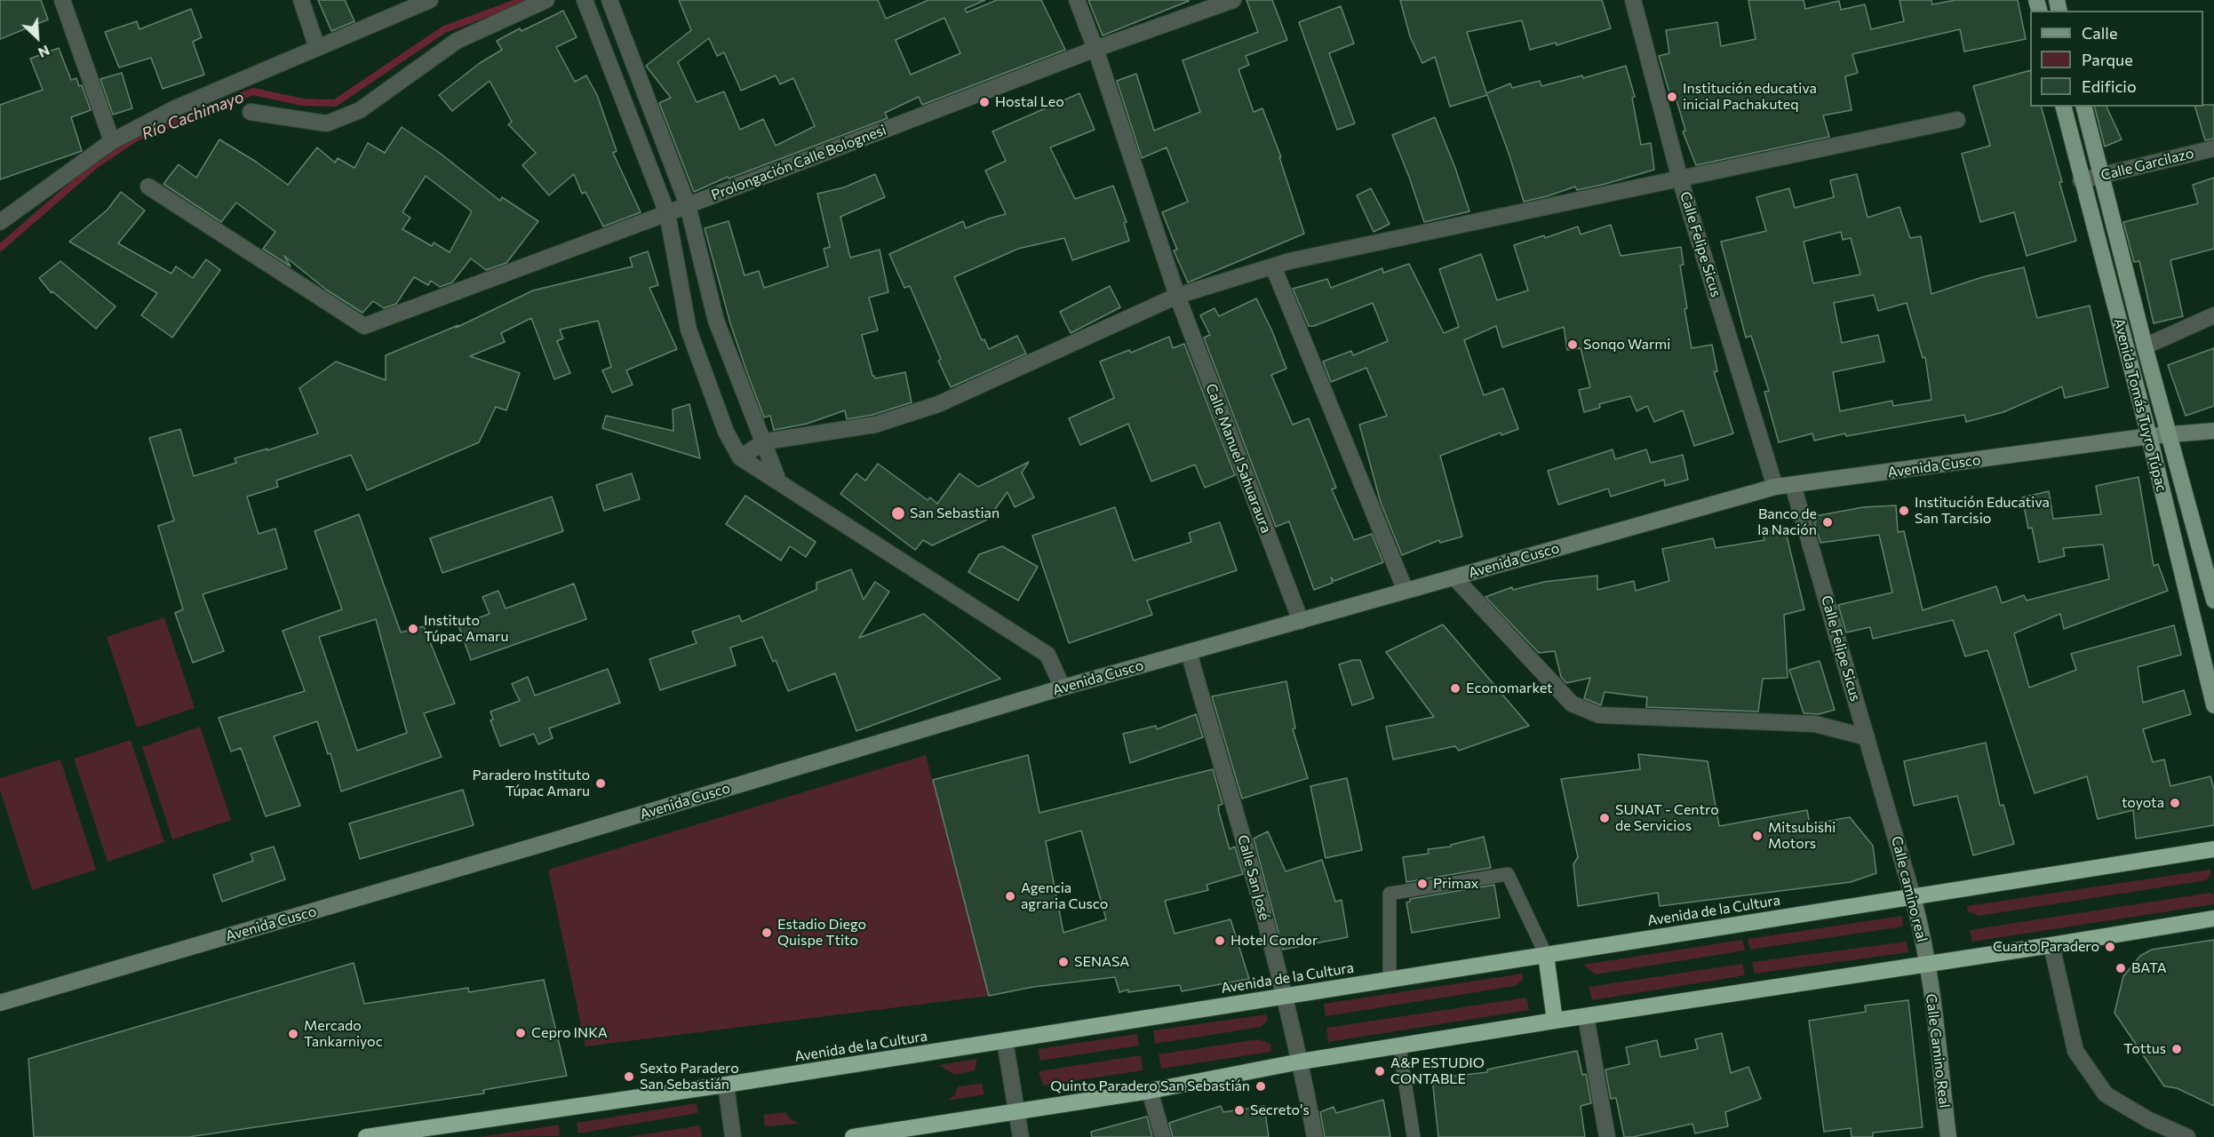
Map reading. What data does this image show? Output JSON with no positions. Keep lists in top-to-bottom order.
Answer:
{
  "streets": {
    "highway": ["Avenida de la Cultura"],
    "main road": ["Avenida Tomás Tuyro Túpac"],
    "street": [
      "Prolongación Calle Bolognesi",
      "Calle Garcilazo",
      "Calle Felipe Sicus",
      "Calle Manuel Sahuaraura",
      "Avenida Cusco",
      "Calle San José",
      "Calle camino real",
      "Calle Camino Real"
    ]
  },
  "crossings": [
    ["Prolongación Calle Bolognesi", "Calle Manuel Sahuaraura"],
    ["Calle Garcilazo", "Avenida Tomás Tuyro Túpac"],
    ["Calle Felipe Sicus", "Avenida Cusco"],
    ["Calle Felipe Sicus", "Calle camino real"],
    ["Avenida Tomás Tuyro Túpac", "Avenida Cusco"],
    ["Calle Manuel Sahuaraura", "Avenida Cusco"],
    ["Avenida Cusco", "Calle San José"],
    ["Calle San José", "Avenida de la Cultura"],
    ["Calle camino real", "Avenida de la Cultura"],
    ["Calle camino real", "Calle Camino Real"]
  ],
  "water": ["Río Cachimayo"],
  "places": [
    "Institución educativa inicial Pachakuteq",
    "Hostal Leo",
    "Sonqo Warmi",
    "Institución Educativa San Tarcisio",
    "San Sebastian",
    "Banco de la Nación",
    "Instituto Túpac Amaru",
    "Economarket",
    "Paradero Instituto Túpac Amaru",
    "toyota",
    "SUNAT - Centro de Servicios",
    "Mitsubishi Motors",
    "Primax",
    "Agencia agraria Cusco",
    "Estadio Diego Quispe Ttito",
    "Hotel Condor",
    "Cuarto Paradero",
    "SENASA",
    "BATA",
    "Cepro INKA",
    "Mercado Tankarniyoc",
    "Tottus",
    "A&P ESTUDIO CONTABLE",
    "Sexto Paradero San Sebastián",
    "Quinto Paradero San Sebastián",
    "Secreto's"
  ],
  "legend": ["Calle", "Parque", "Edificio"],
  "north": "bottom right"
}
